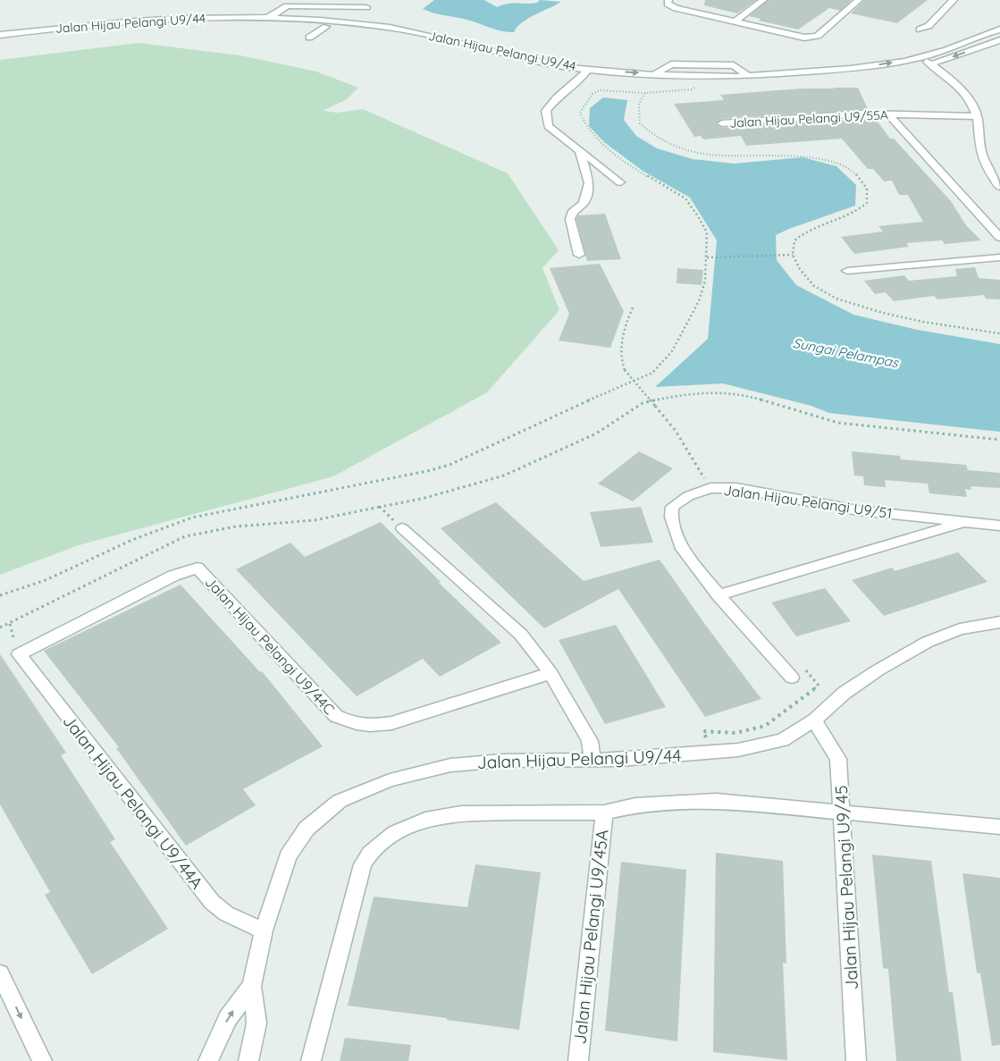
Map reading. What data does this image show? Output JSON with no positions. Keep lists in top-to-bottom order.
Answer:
{
  "streets": {
    "street": [
      "Jalan Hijau Pelangi U9/44",
      "Jalan Hijau Pelangi U9/55A",
      "Jalan Hijau Pelangi U9/51",
      "Jalan Hijau Pelangi U9/44C",
      "Jalan Hijau Pelangi U9/44A",
      "Jalan Hijau Pelangi U9/45",
      "Jalan Hijau Pelangi U9/45A"
    ]
  },
  "crossings": [
    ["Jalan Hijau Pelangi U9/44", "Jalan Hijau Pelangi U9/44A"],
    ["Jalan Hijau Pelangi U9/44", "Jalan Hijau Pelangi U9/45"],
    ["Jalan Hijau Pelangi U9/44C", "Jalan Hijau Pelangi U9/44A"]
  ],
  "water": ["Sungai Pelampas"]
}
